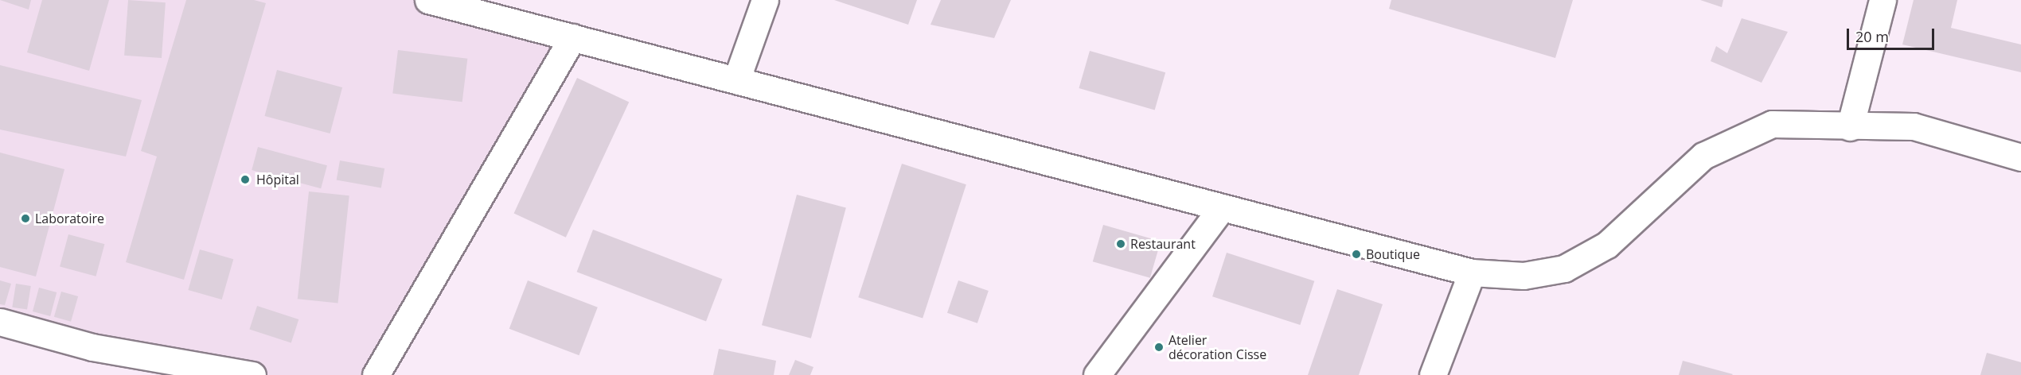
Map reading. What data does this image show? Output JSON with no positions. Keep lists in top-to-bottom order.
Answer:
{
  "places": [
    "Hôpital",
    "Laboratoire",
    "Restaurant",
    "Boutique",
    "Atelier décoration Cisse"
  ],
  "scale_bar": "20 m"
}
